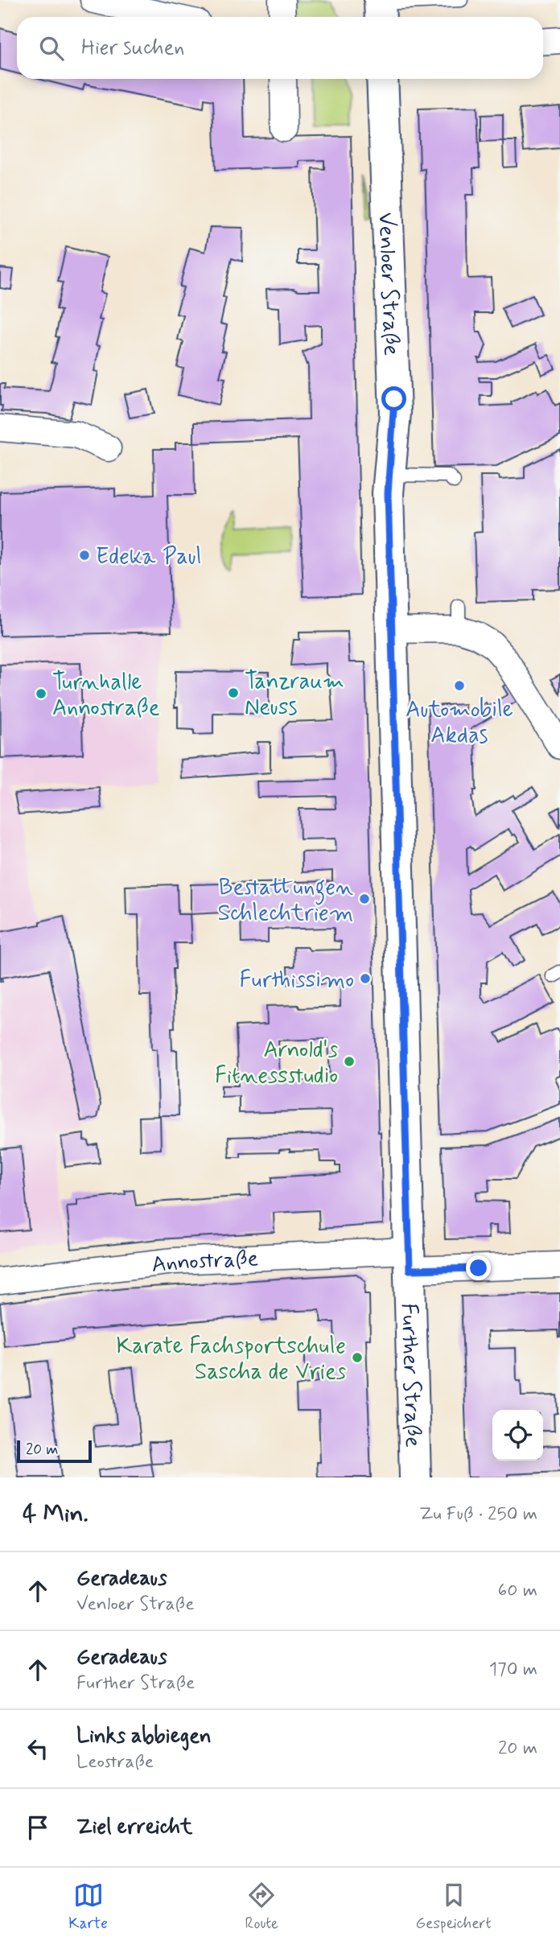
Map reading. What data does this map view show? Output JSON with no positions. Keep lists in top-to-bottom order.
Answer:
{
  "streets": {
    "main road": ["Venloer Straße", "Further Straße"],
    "street": ["Annostraße"]
  },
  "crossings": [
    ["Venloer Straße", "Further Straße"],
    ["Annostraße", "Further Straße"]
  ],
  "places": [
    "Edeka Paul",
    "Automobile Akdas",
    "Tanzraum Neuss",
    "Turnhalle Annostraße",
    "Bestattungen Schlechtriem",
    "Furthissimo",
    "Arnold's Fitnessstudio",
    "Karate Fachsportschule Sascha de Vries"
  ],
  "scale_bar": "20 m",
  "page": {
    "search": "Hier suchen",
    "scale": "20 m",
    "heading": ["4 Min.", "Zu Fuß · 250 m"],
    "list": [
      ["Geradeaus", "Venloer Straße", "60 m"],
      ["Geradeaus", "Further Straße", "170 m"],
      ["Links abbiegen", "Leostraße", "20 m"],
      "Ziel erreicht"
    ],
    "nav": ["Karte", "Route", "Gespeichert"]
  }
}
